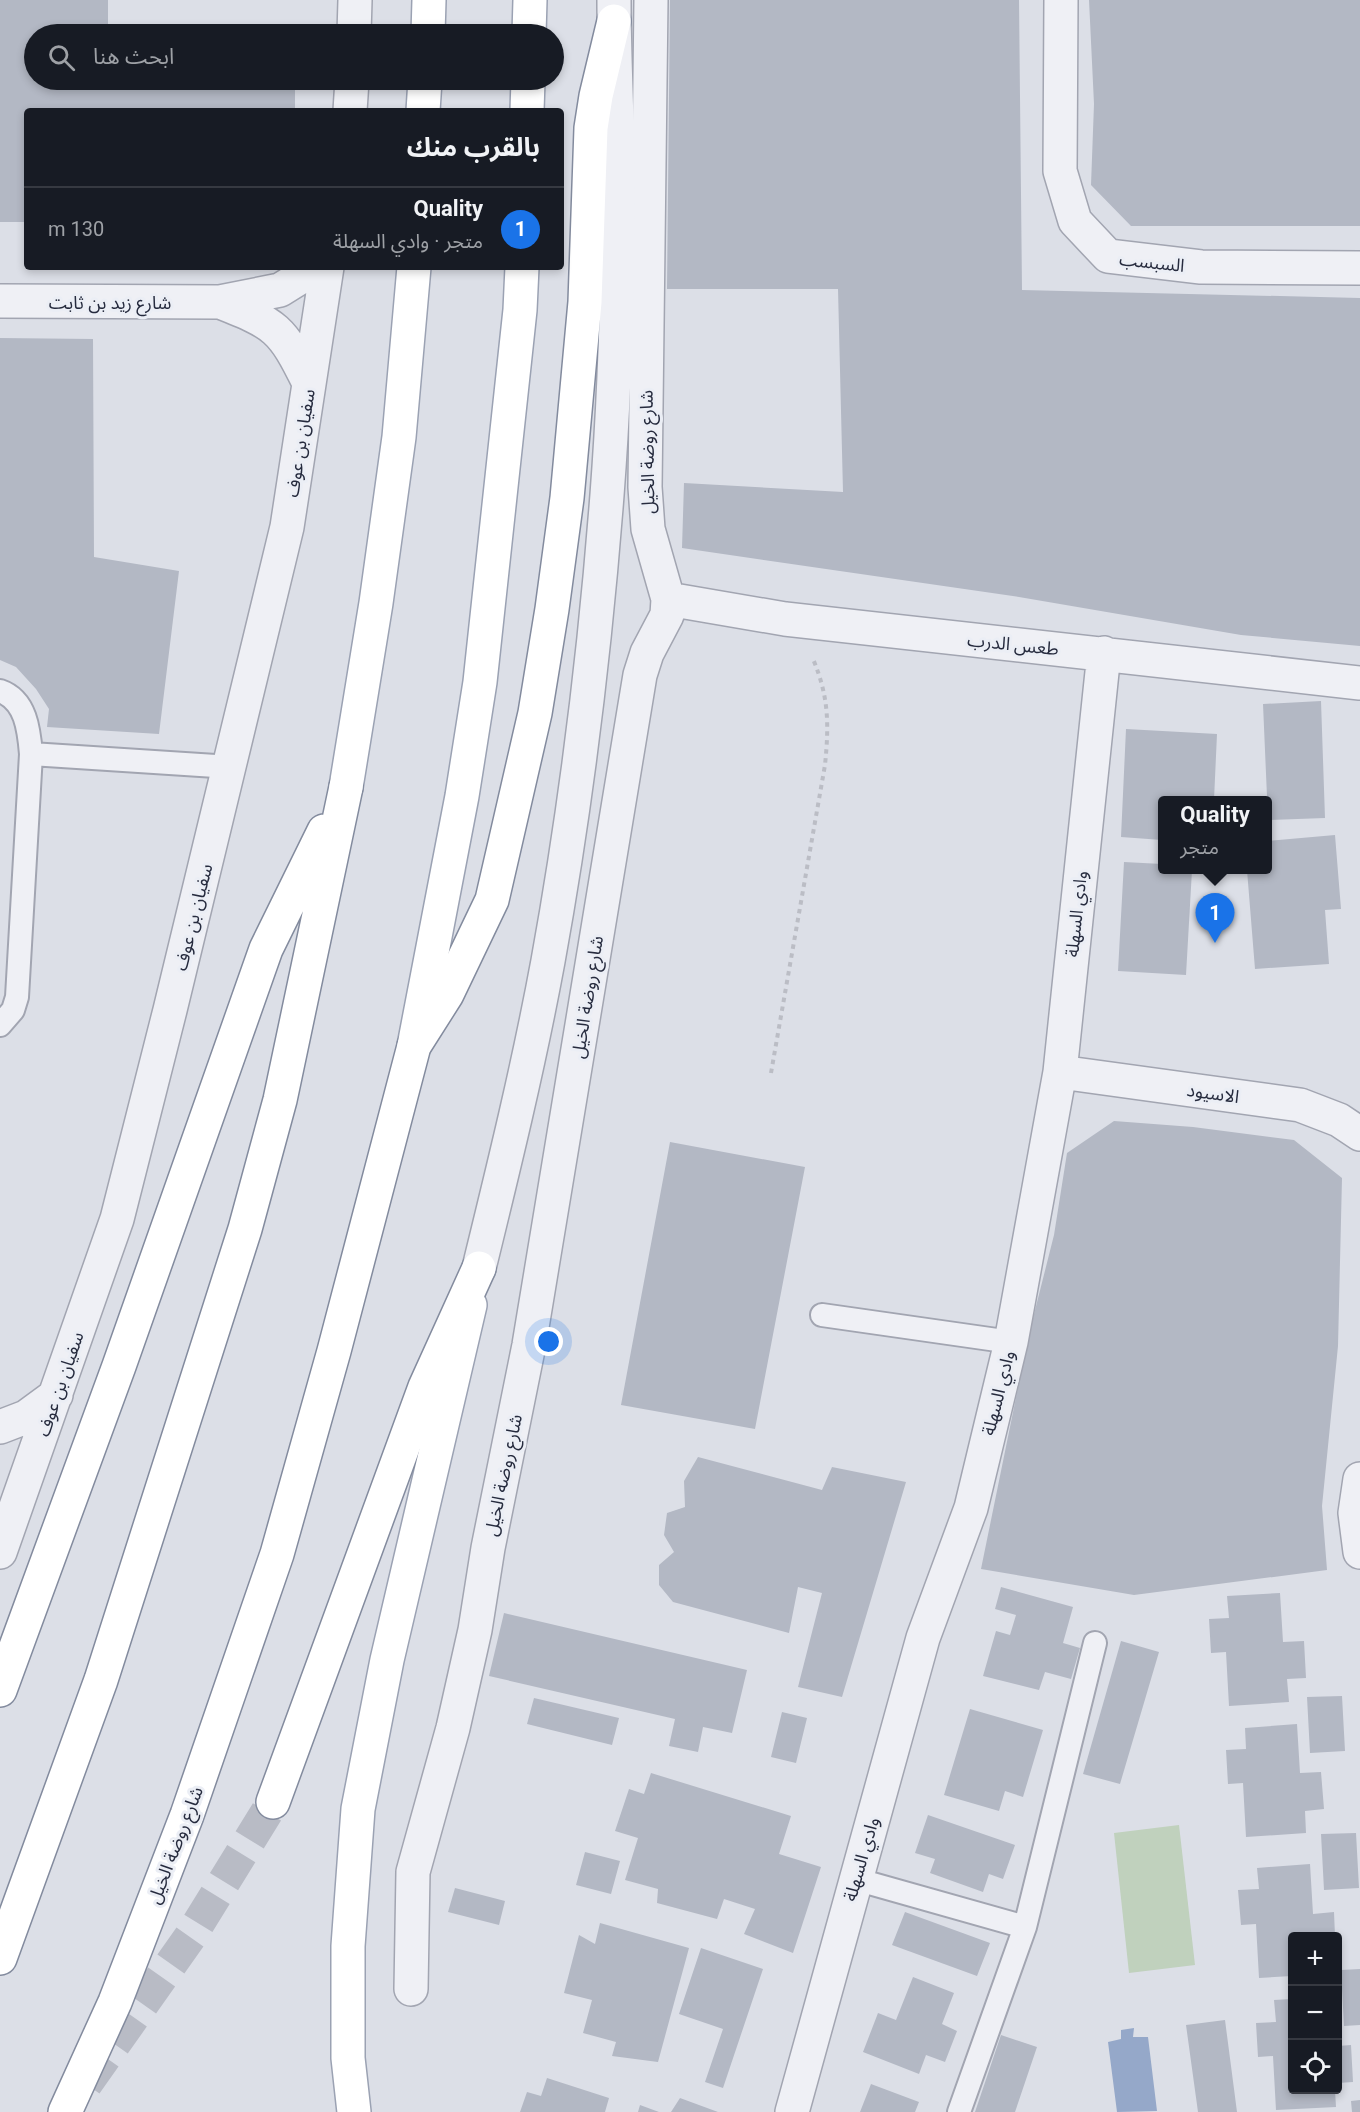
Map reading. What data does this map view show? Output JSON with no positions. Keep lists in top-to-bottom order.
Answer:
{
  "streets": {
    "main road": ["شارع روضة الخيل"],
    "street": [
      "السبسب",
      "شارع زيد بن ثابت",
      "سفيان بن عوف",
      "طعس الدرب",
      "وادي السهلة",
      "الاسيود"
    ]
  },
  "crossings": [
    ["شارع زيد بن ثابت", "سفيان بن عوف"],
    ["شارع روضة الخيل", "طعس الدرب"],
    ["طعس الدرب", "وادي السهلة"],
    ["وادي السهلة", "الاسيود"]
  ],
  "page": {
    "search": "ابحث هنا",
    "heading": "بالقرب منك",
    "list": [
      {
        "mark": "1",
        "name": "Quality",
        "note": "متجر · وادي السهلة",
        "value": "130 m"
      }
    ],
    "popup": ["Quality", "متجر"],
    "pins": "1",
    "map_buttons": ["+", "−"]
  }
}
